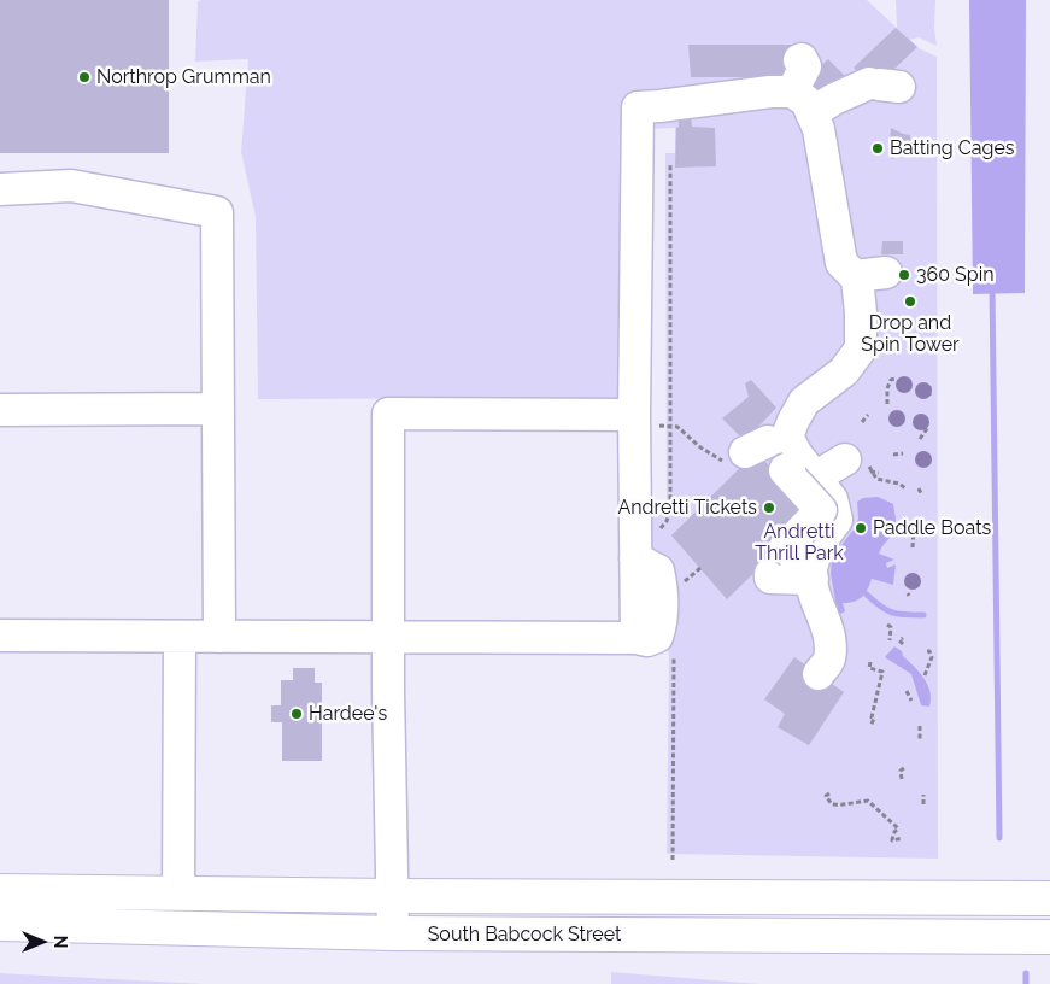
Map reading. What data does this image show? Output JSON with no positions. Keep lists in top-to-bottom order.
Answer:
{
  "streets": {
    "main road": ["South Babcock Street"]
  },
  "parks": ["Andretti Thrill Park"],
  "places": [
    "Northrop Grumman",
    "Batting Cages",
    "360 Spin",
    "Drop and Spin Tower",
    "Andretti Tickets",
    "Paddle Boats",
    "Hardee's"
  ],
  "north": "right"
}
